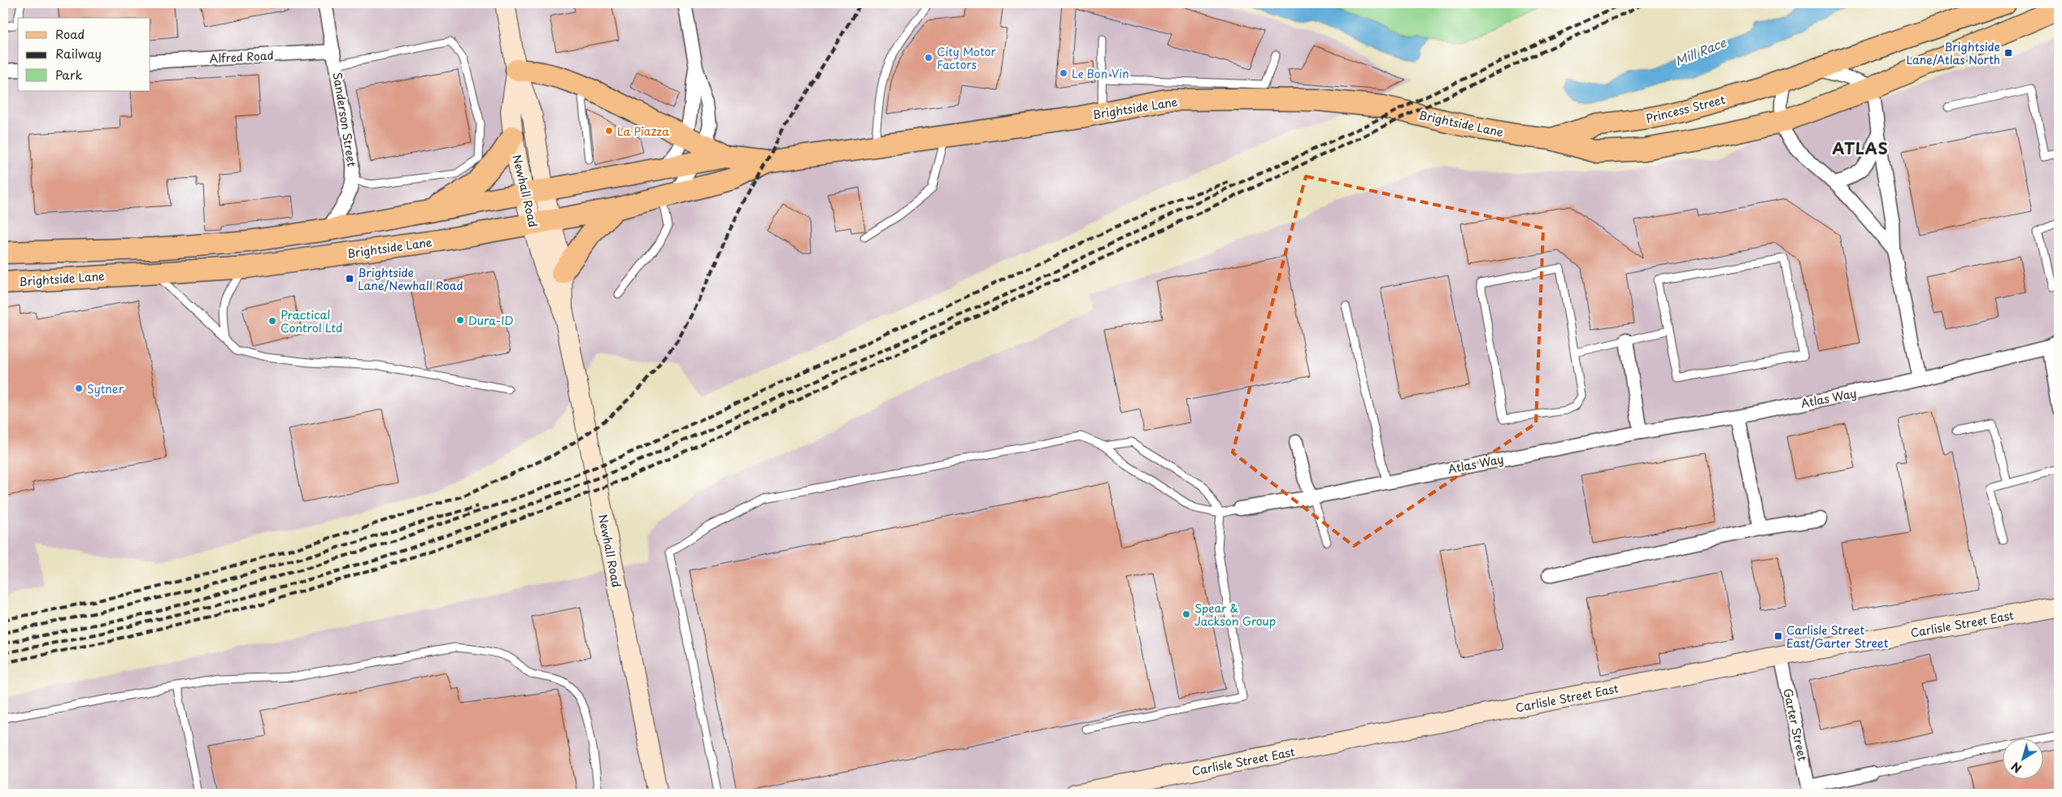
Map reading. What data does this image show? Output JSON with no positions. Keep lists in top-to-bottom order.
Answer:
{
  "streets": {
    "main road": [
      "Brightside Lane",
      "Princess Street",
      "Newhall Road",
      "Carlisle Street East"
    ],
    "street": [
      "Alfred Road",
      "Sanderson Street",
      "Atlas Way",
      "Garter Street"
    ]
  },
  "crossings": [
    ["Alfred Road", "Sanderson Street"],
    ["Brightside Lane", "Princess Street"],
    ["Brightside Lane", "Sanderson Street"],
    ["Brightside Lane", "Newhall Road"],
    ["Carlisle Street East", "Garter Street"]
  ],
  "districts": ["ATLAS"],
  "water": ["Mill Race"],
  "places": {
    "transit": ["Brightside Lane/Atlas North", "Brightside Lane/Newhall Road", "Carlisle Street East/Garter Street"],
    "other": [
      "City Motor Factors",
      "Le Bon Vin",
      "La Piazza",
      "Dura-ID",
      "Practical Control Ltd",
      "Sytner",
      "Spear & Jackson Group"
    ]
  },
  "legend": ["Road", "Railway", "Park"],
  "north": "bottom left"
}
